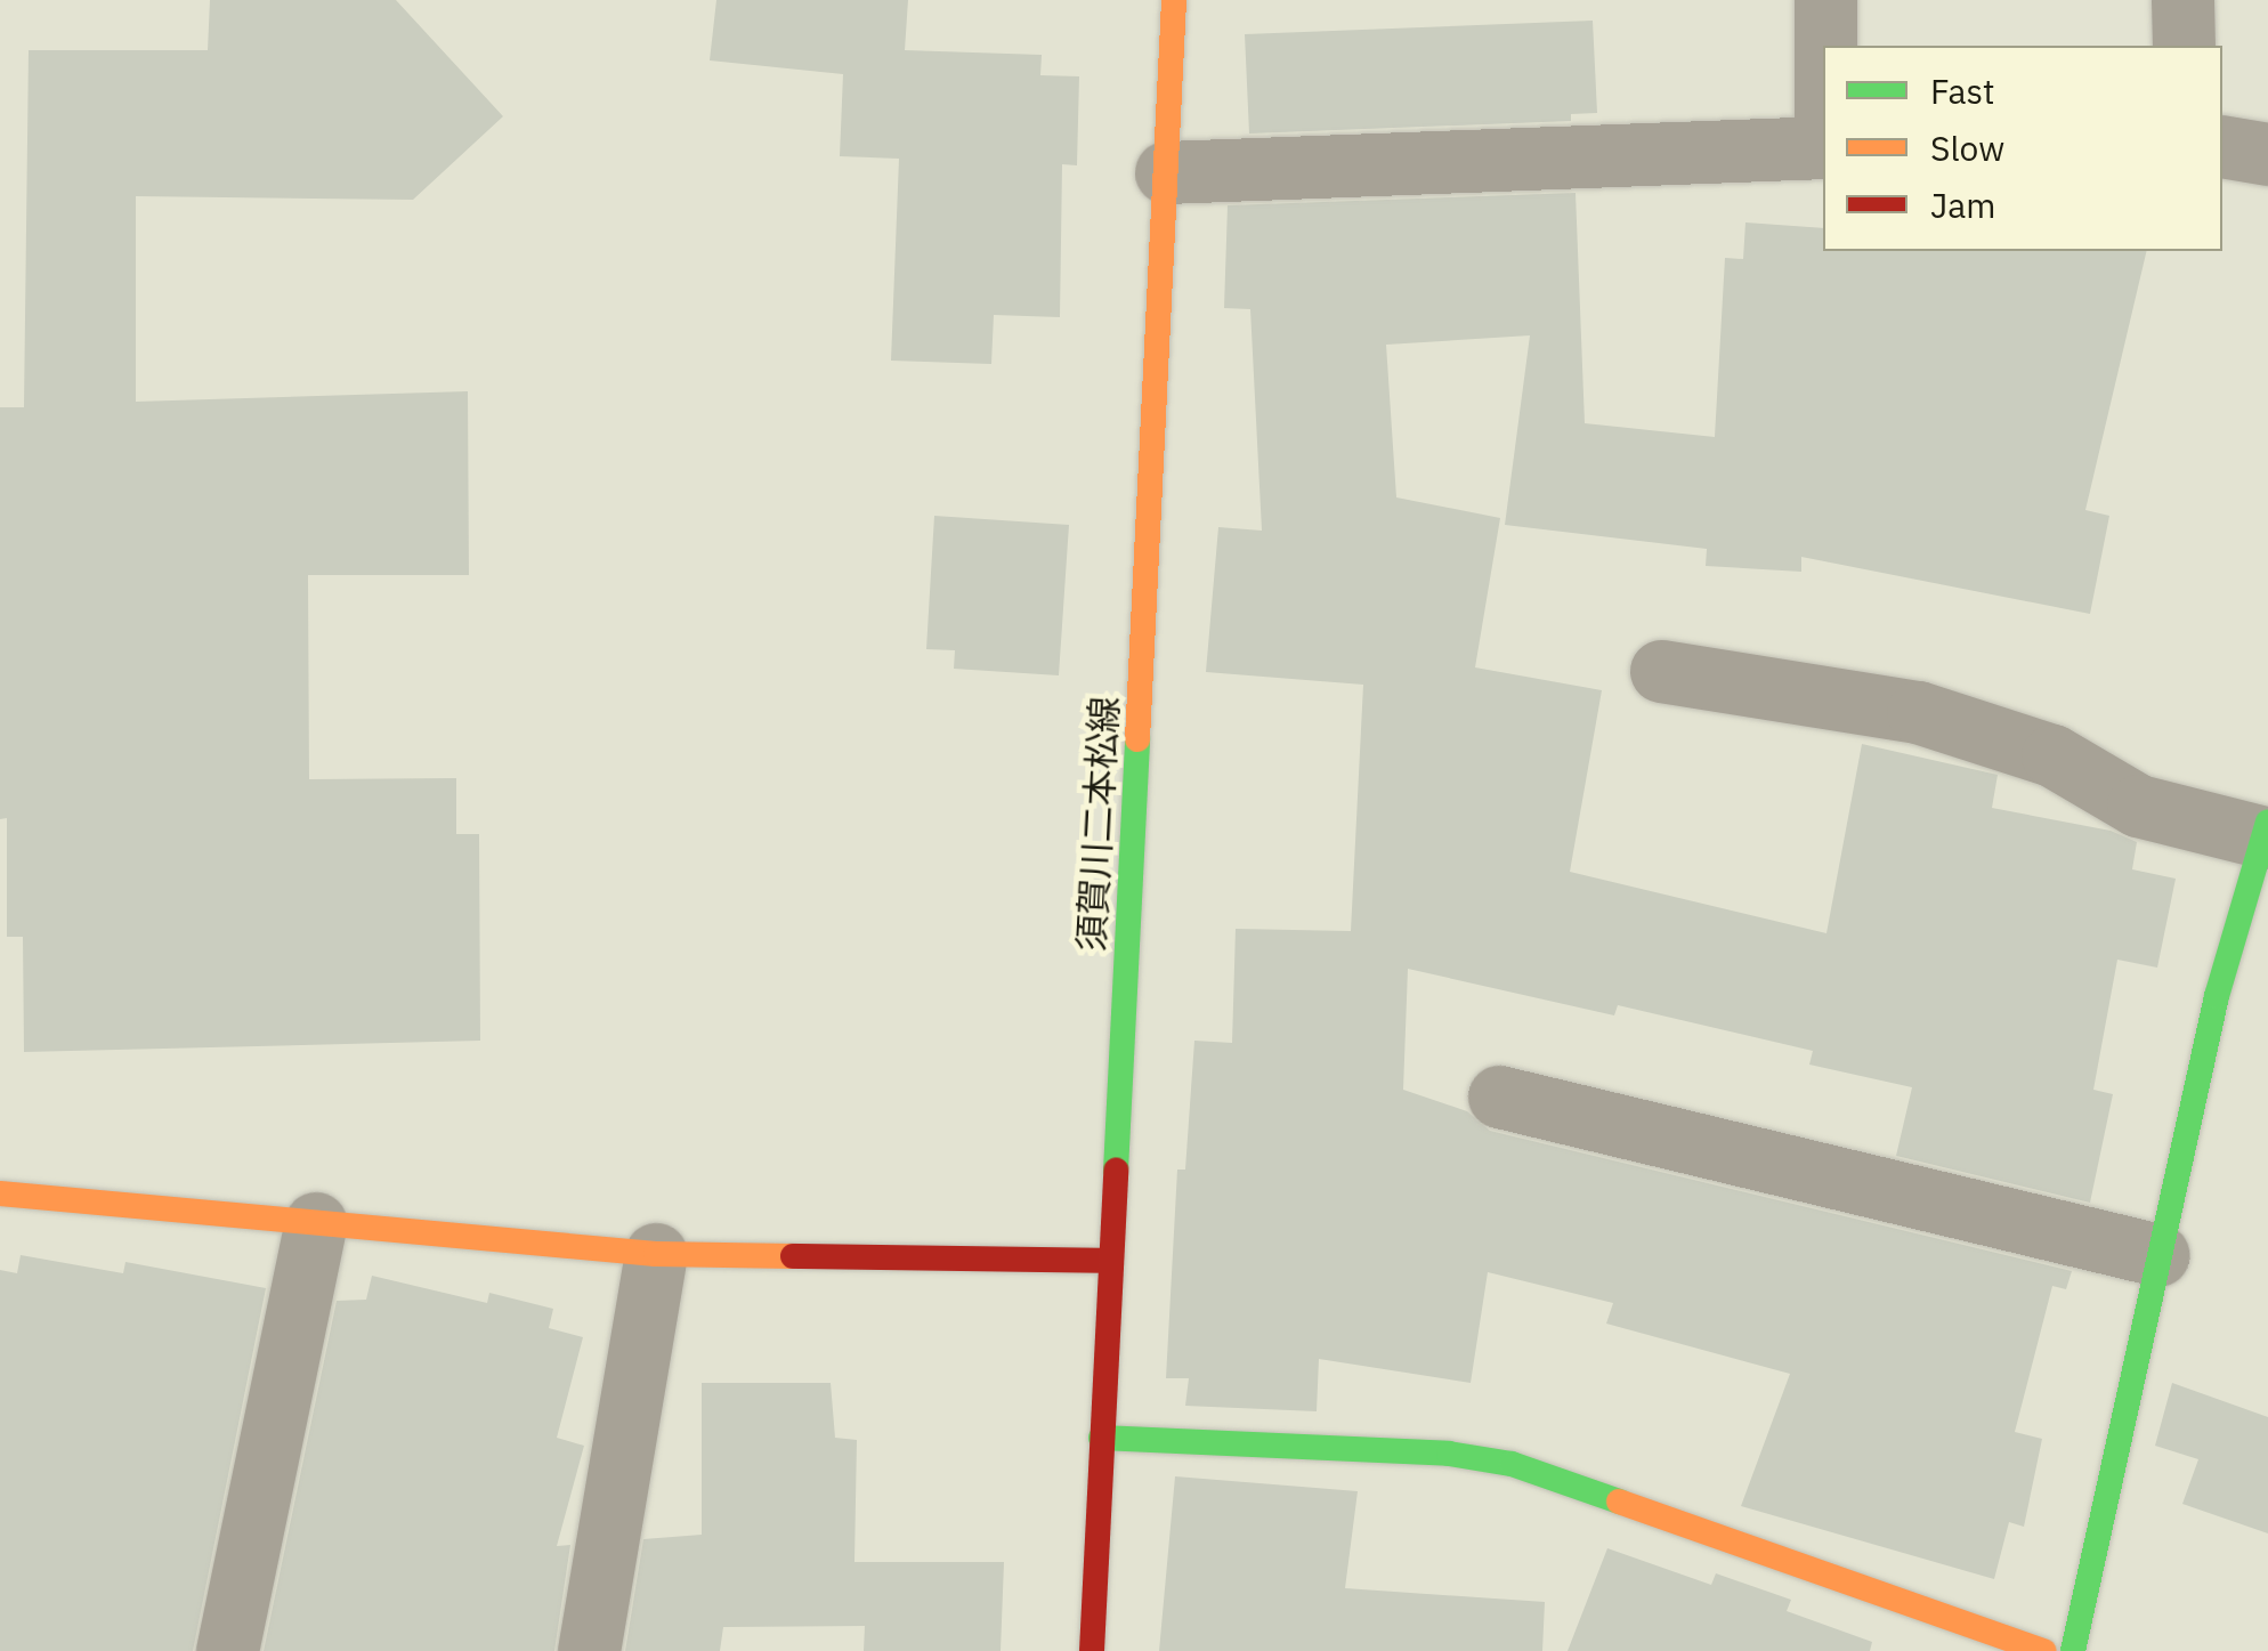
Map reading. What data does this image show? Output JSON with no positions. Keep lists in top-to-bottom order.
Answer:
{
  "streets": {
    "street": ["須賀川二本松線"]
  },
  "legend": ["Fast", "Slow", "Jam"]
}
